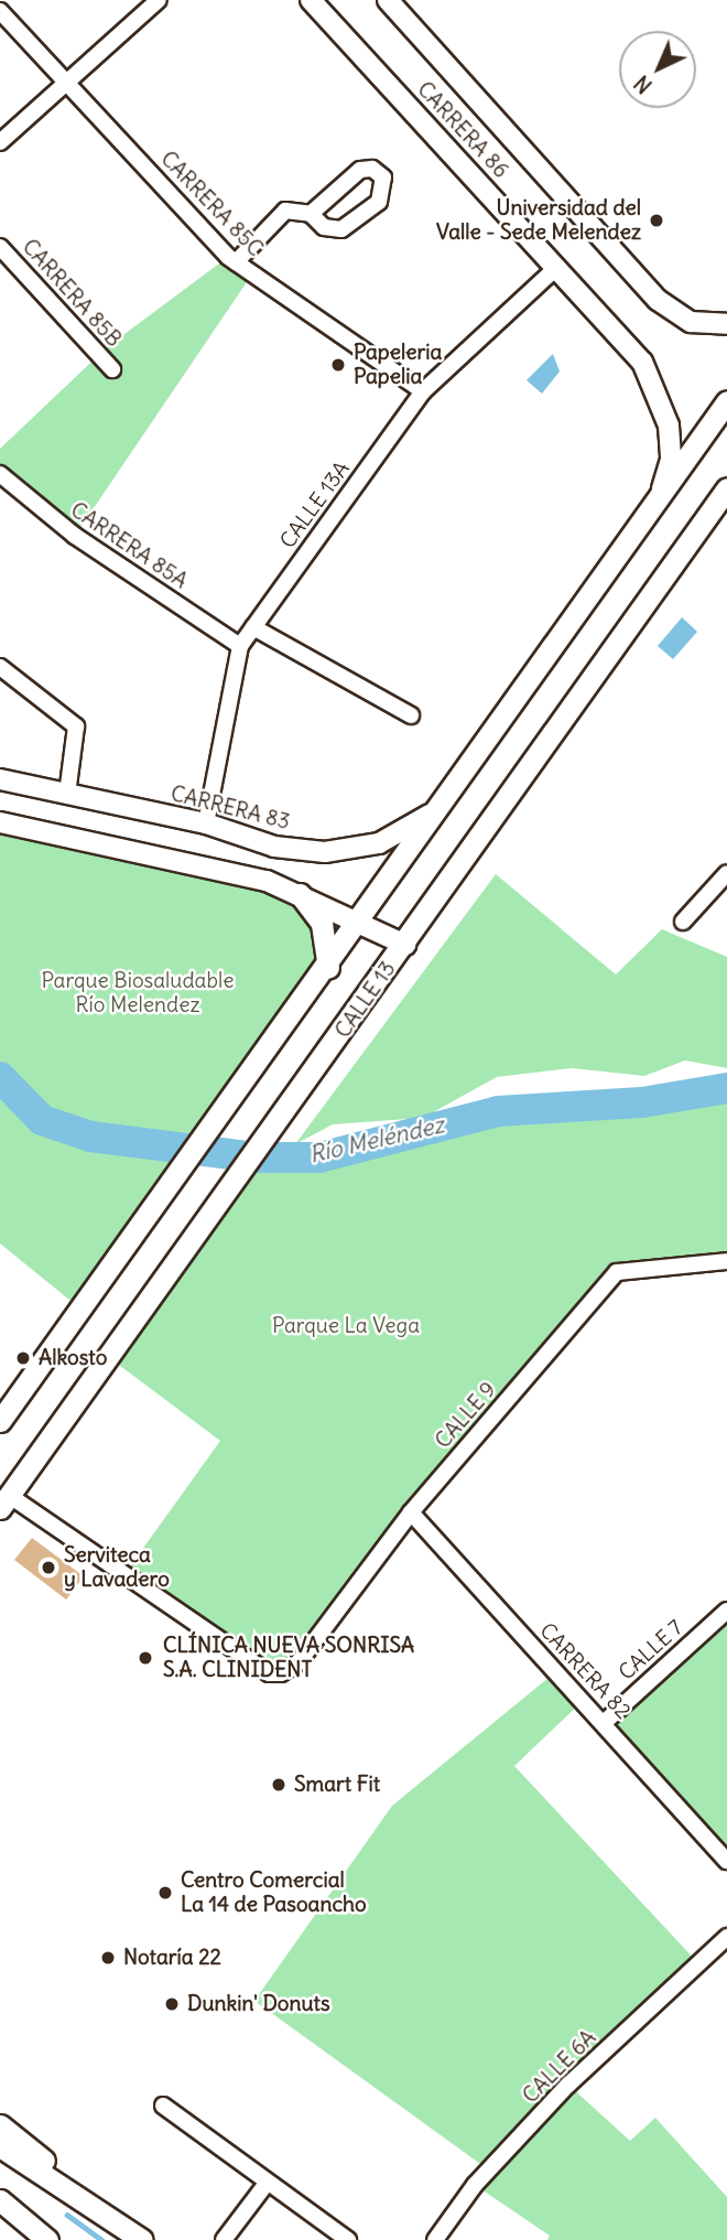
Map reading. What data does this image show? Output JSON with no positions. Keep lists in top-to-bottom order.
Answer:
{
  "streets": {
    "main road": ["CALLE 13"],
    "street": [
      "CARRERA 86",
      "CARRERA 85C",
      "CARRERA 85B",
      "CALLE 13A",
      "CARRERA 85A",
      "CARRERA 83",
      "CALLE 9",
      "CALLE 7",
      "CARRERA 82",
      "CALLE 6A"
    ]
  },
  "crossings": [
    ["CARRERA 86", "CALLE 13A"],
    ["CARRERA 85C", "CALLE 13A"],
    ["CALLE 13A", "CARRERA 85A"],
    ["CALLE 13A", "CARRERA 83"],
    ["CALLE 13", "CALLE 9"],
    ["CALLE 9", "CARRERA 82"],
    ["CALLE 7", "CARRERA 82"]
  ],
  "water": ["Río Meléndez"],
  "parks": ["Parque Biosaludable Río Melendez", "Parque La Vega"],
  "places": [
    "Universidad del Valle - Sede Melendez",
    "Papeleria Papelia",
    "Alkosto",
    "Serviteca y Lavadero",
    "CLÍNICA NUEVA SONRISA S.A. CLINIDENT",
    "Smart Fit",
    "Centro Comercial La 14 de Pasoancho",
    "Notaría 22",
    "Dunkin' Donuts"
  ],
  "north": "bottom left"
}
